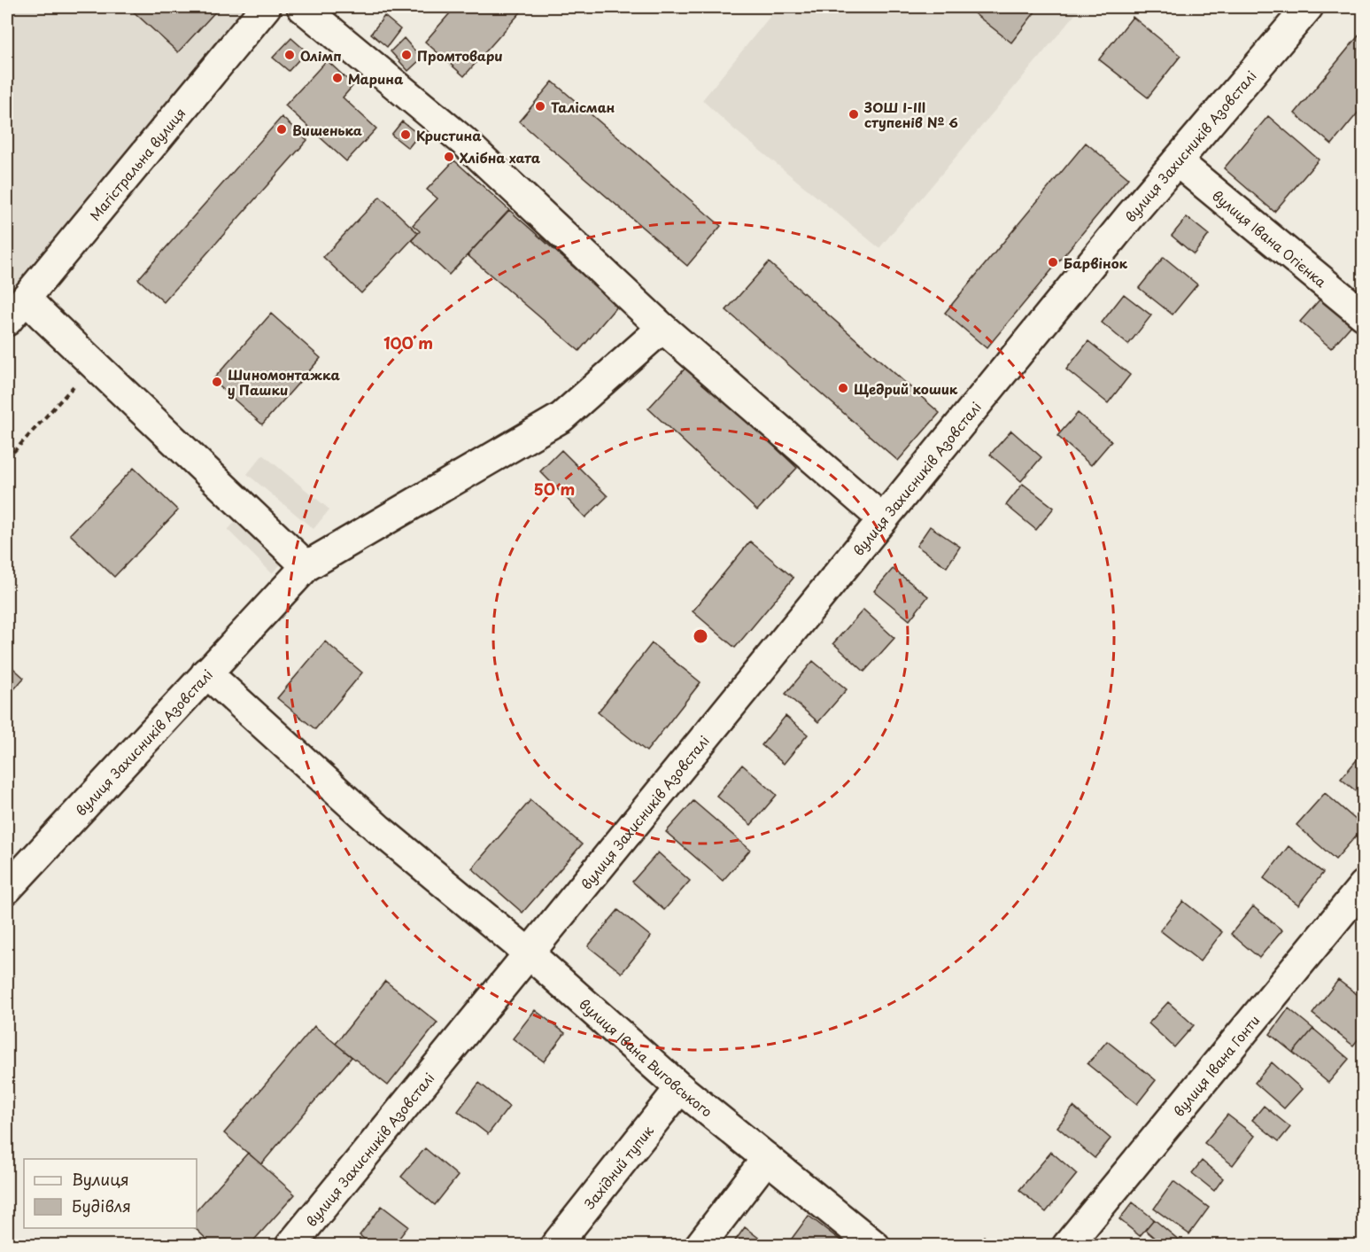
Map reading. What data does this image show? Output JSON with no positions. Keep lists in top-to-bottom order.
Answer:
{
  "streets": {
    "street": [
      "вулиця Захисників Азовсталі",
      "Магістральна вулиця",
      "вулиця Івана Огієнка",
      "вулиця Івана Виговського",
      "вулиця Івана Гонти",
      "Західний тупик"
    ]
  },
  "crossings": [
    ["вулиця Захисників Азовсталі", "вулиця Івана Огієнка"],
    ["вулиця Захисників Азовсталі", "вулиця Івана Виговського"],
    ["вулиця Івана Виговського", "Західний тупик"]
  ],
  "places": [
    "Олімп",
    "Промтовари",
    "Марина",
    "Талісман",
    "ЗОШ I-III ступенів № 6",
    "Вишенька",
    "Кристина",
    "Хлібна хата",
    "Барвінок",
    "Шиномонтажка у Пашки",
    "Щедрий кошик"
  ],
  "legend": ["Вулиця", "Будівля"],
  "rings": ["100 m", "50 m"]
}
